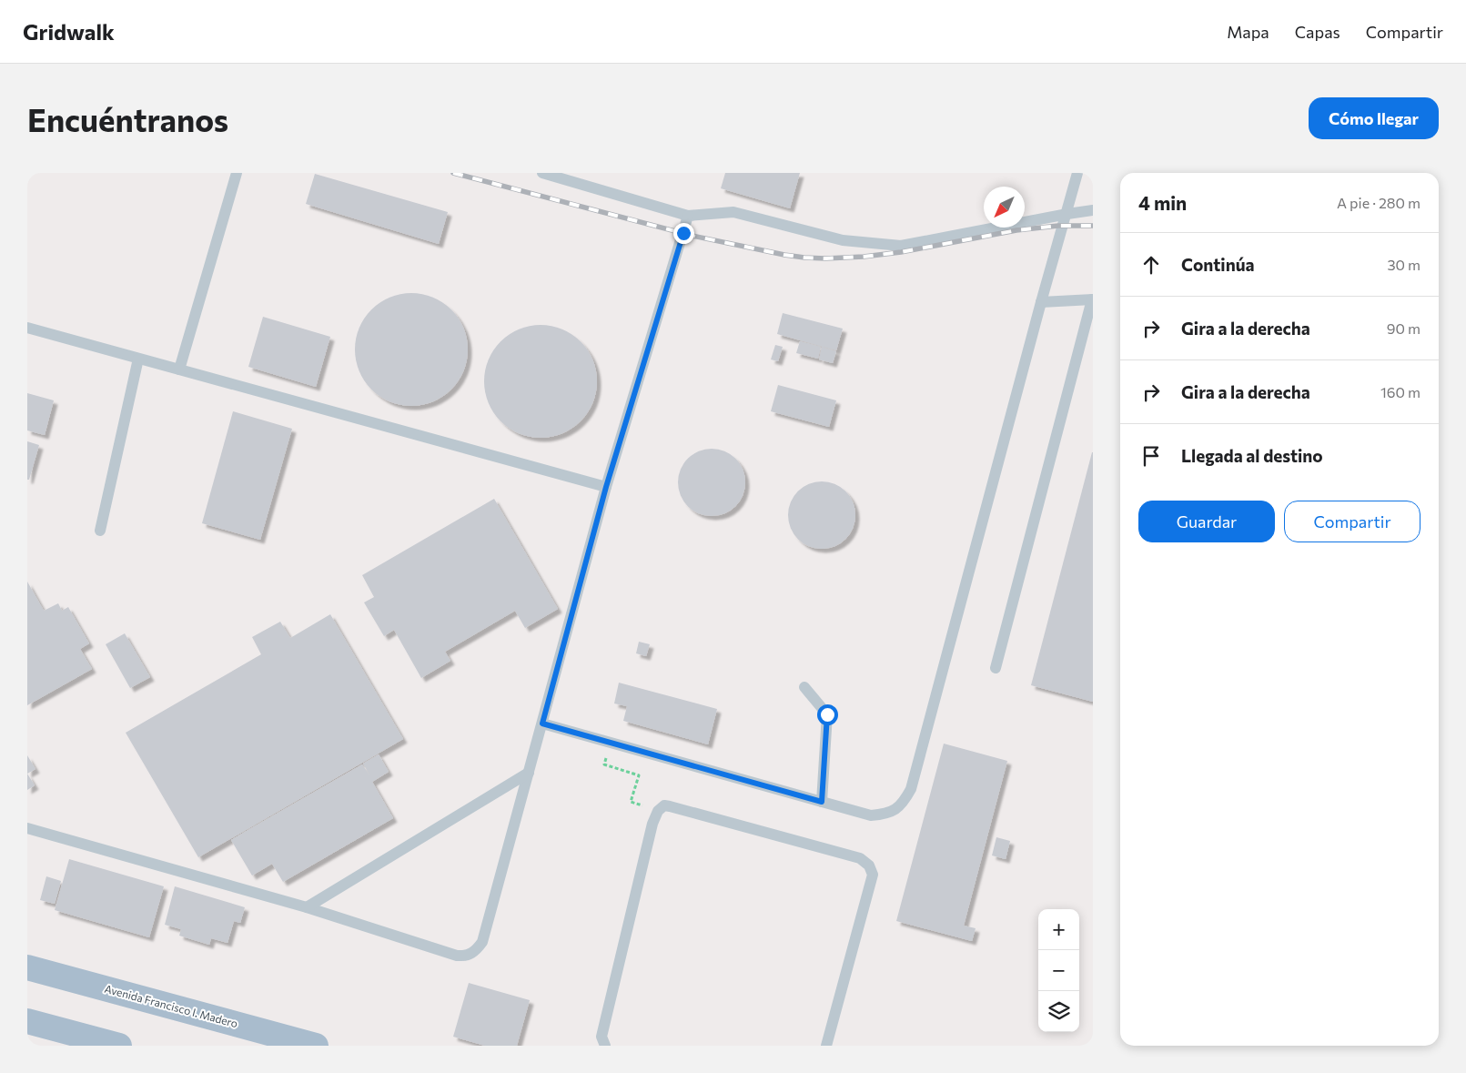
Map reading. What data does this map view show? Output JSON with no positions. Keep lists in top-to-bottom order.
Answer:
{
  "streets": {
    "main road": ["Avenida Francisco I. Madero"]
  },
  "north": "bottom left",
  "page": {
    "header": "Gridwalk",
    "nav": ["Mapa", "Capas", "Compartir"],
    "buttons": [
      "Cómo llegar",
      ["Guardar", "Compartir"]
    ],
    "title": "Encuéntranos",
    "heading": ["4 min", "A pie · 280 m"],
    "list": [
      ["Continúa", "30 m"],
      ["Gira a la derecha", "90 m"],
      ["Gira a la derecha", "160 m"],
      "Llegada al destino"
    ],
    "map_buttons": ["+", "−"]
  }
}
